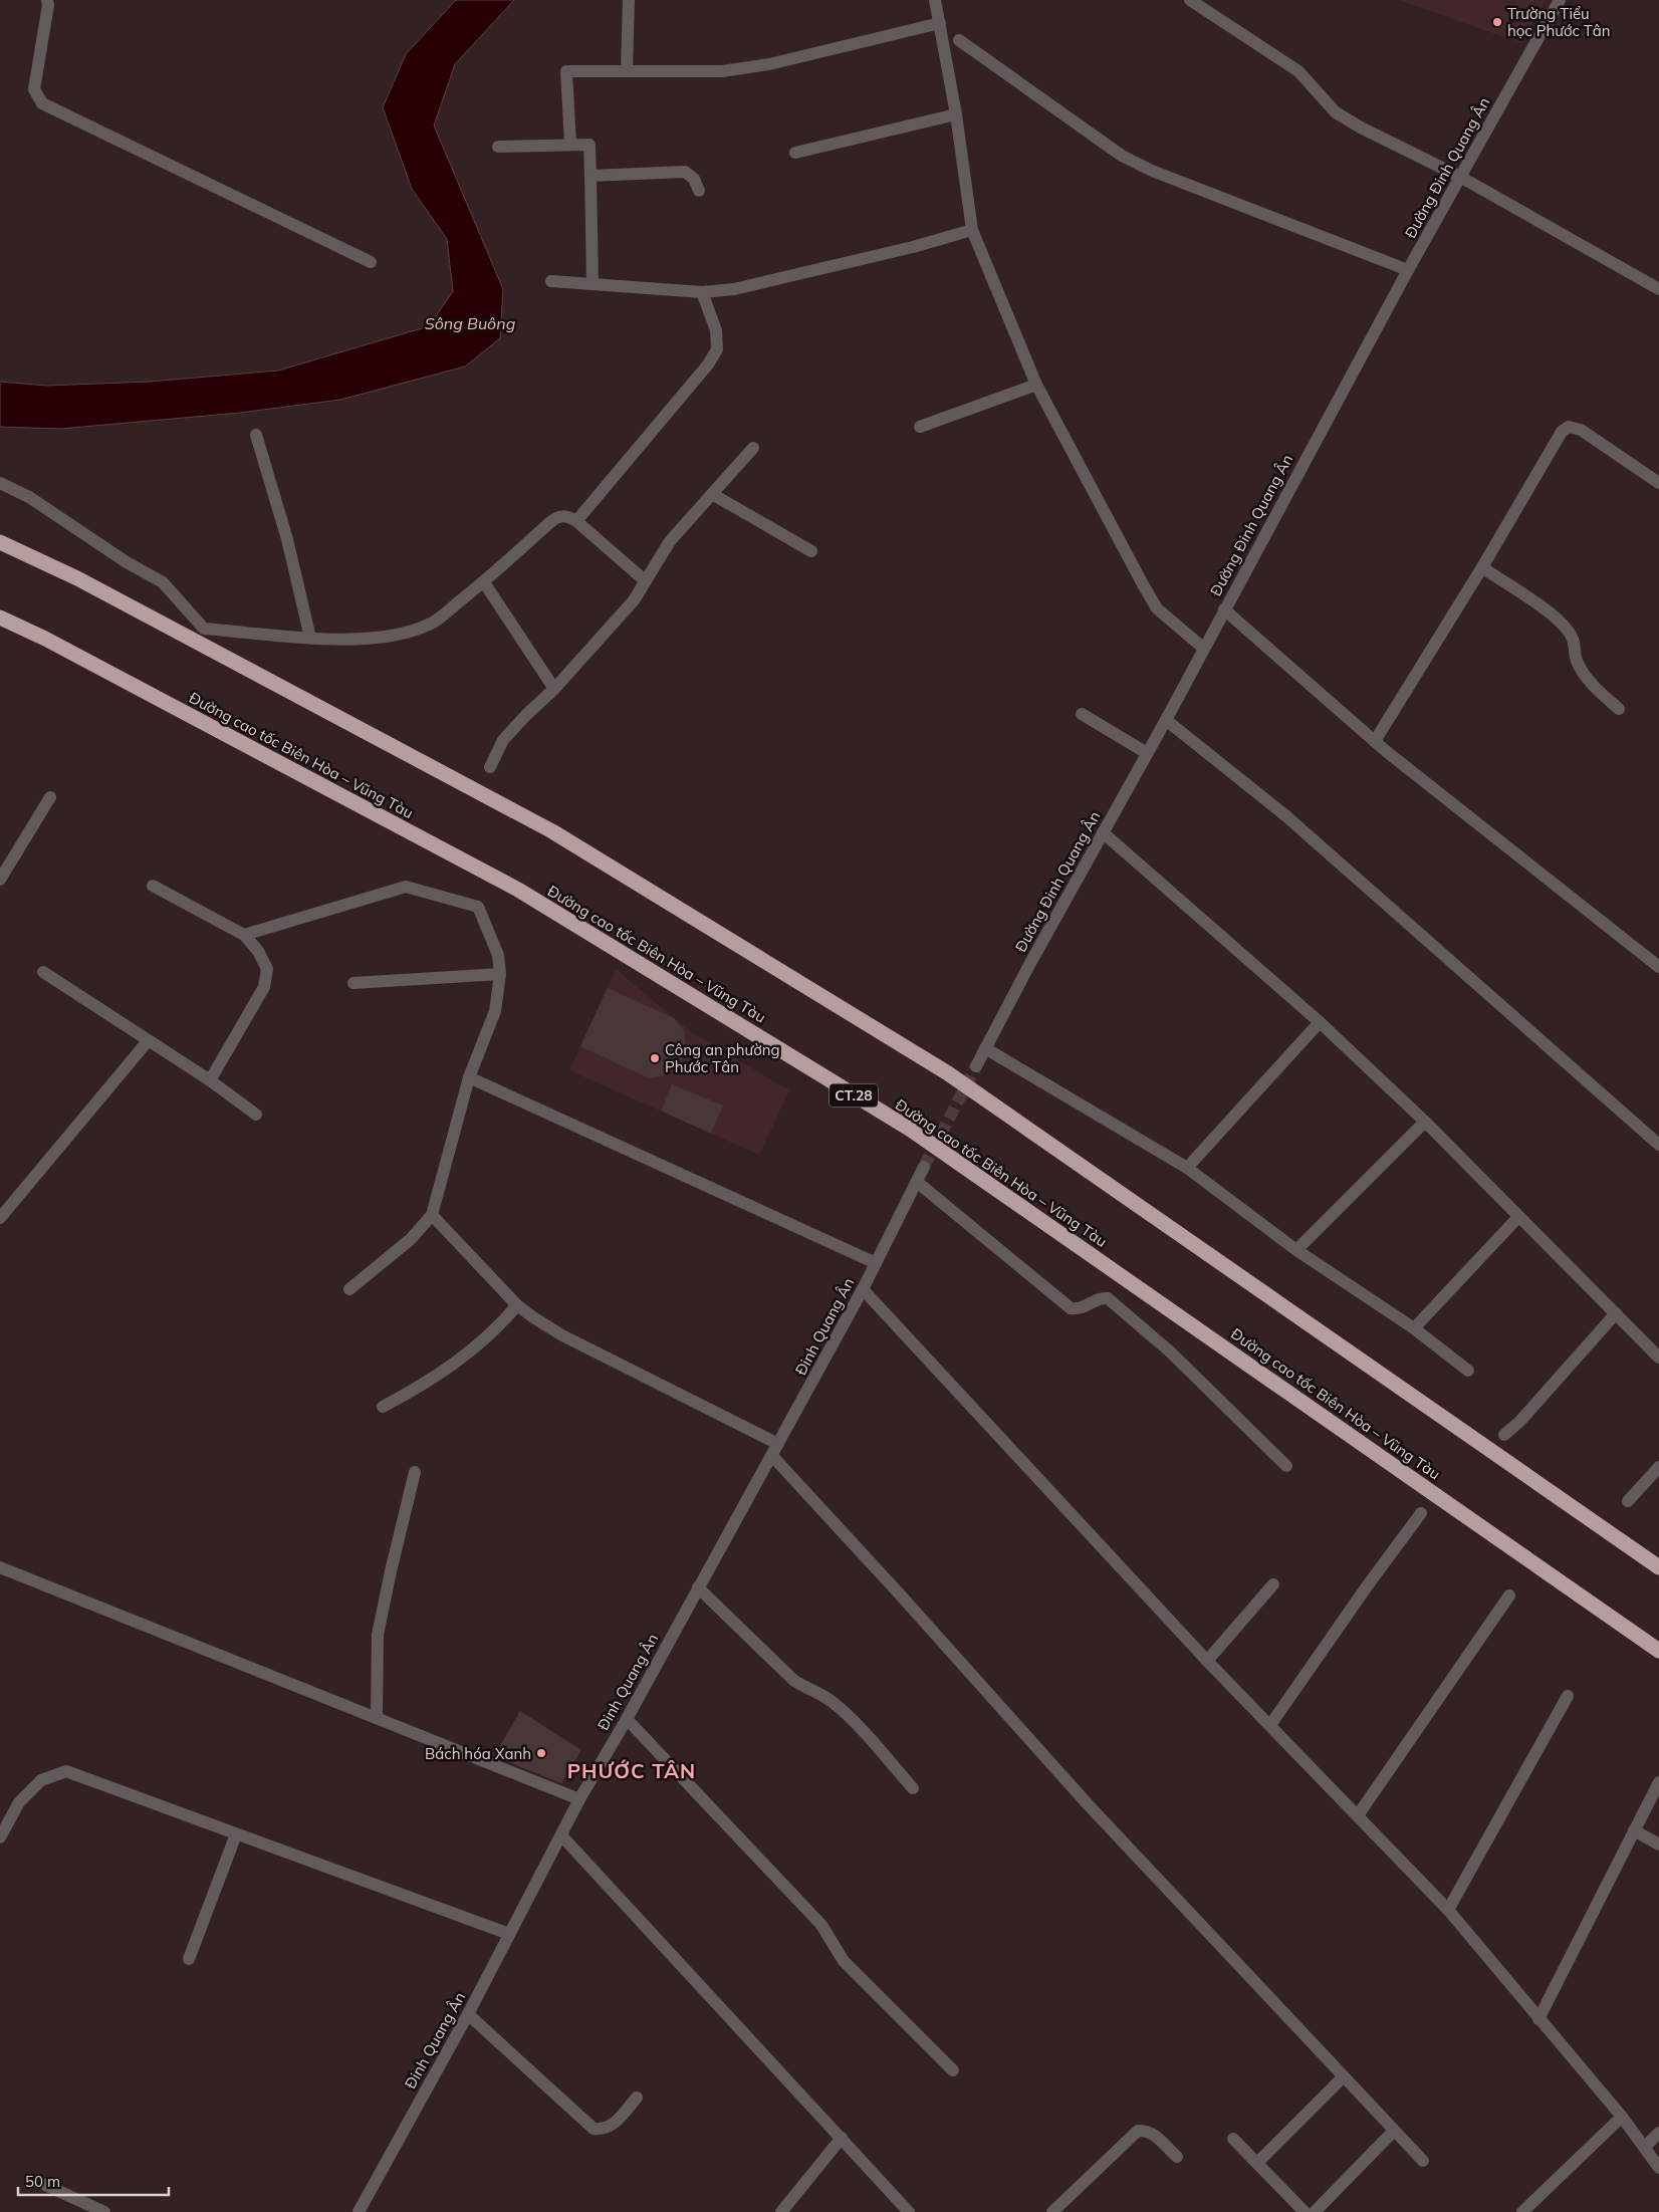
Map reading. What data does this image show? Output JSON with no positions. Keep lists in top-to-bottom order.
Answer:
{
  "streets": {
    "highway": ["Đường cao tốc Biên Hòa – Vũng Tàu", "CT.28"],
    "street": ["Đường Đinh Quang Ân", "Đinh Quang Ân"]
  },
  "districts": ["PHƯỚC TÂN"],
  "water": ["Sông Buông"],
  "places": ["Trường Tiểu học Phước Tân", "Công an phường Phước Tân", "Bách hóa Xanh"],
  "scale_bar": "50 m"
}
